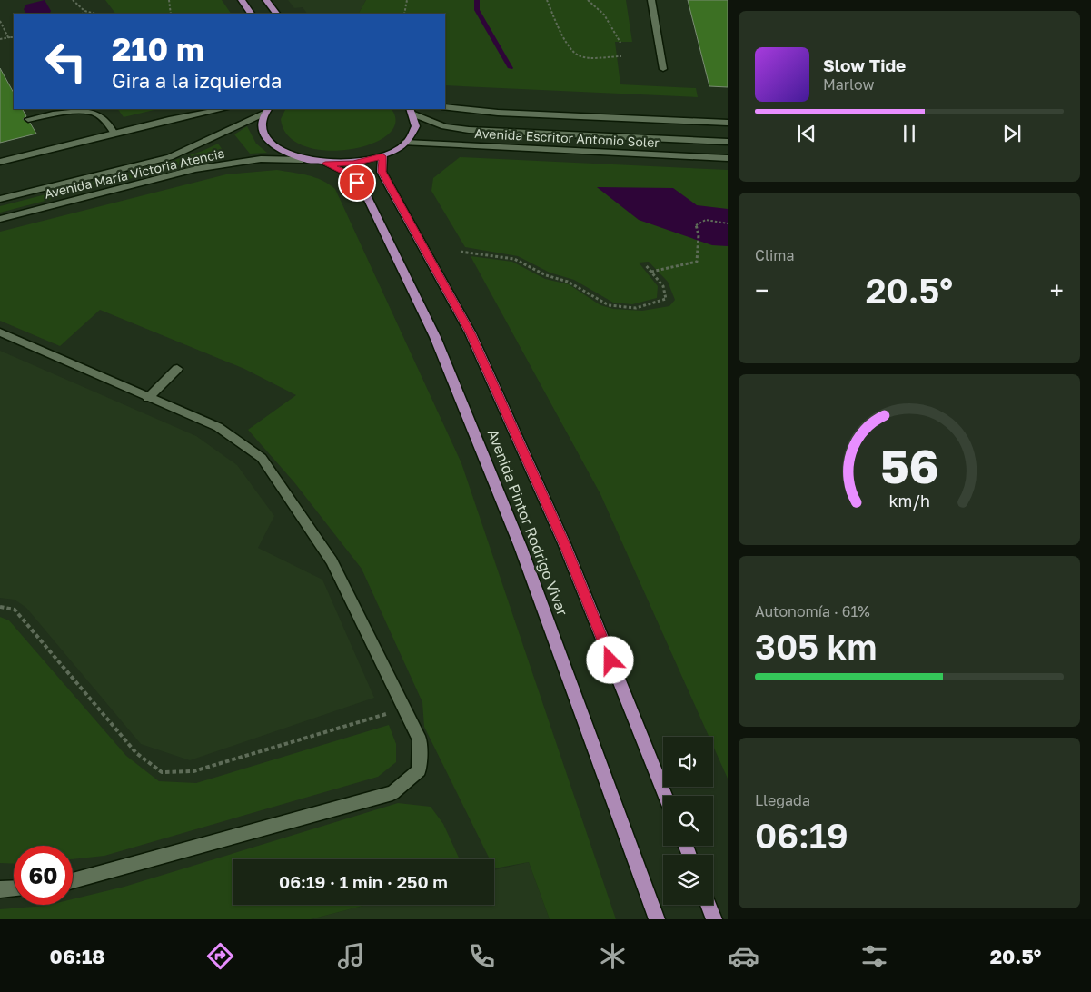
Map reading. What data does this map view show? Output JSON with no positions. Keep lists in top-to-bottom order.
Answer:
{
  "streets": {
    "main road": ["Avenida Pintor Rodrigo Vivar"],
    "street": ["Avenida Escritor Antonio Soler", "Avenida María Victoria Atencia"]
  },
  "page": {
    "turn": ["210 m", "Gira a la izquierda"],
    "song": ["Slow Tide", "Marlow"],
    "tile": [
      "Clima",
      ["Autonomía · 61%", "305 km"],
      ["Llegada", "06:19"]
    ],
    "heat": ["−", "20.5°", "+"],
    "limit": "60",
    "trip": "06:19 · 1 min · 250 m",
    "tabs": ["06:18", "20.5°"],
    "gauge": ["56", "km/h"]
  }
}
